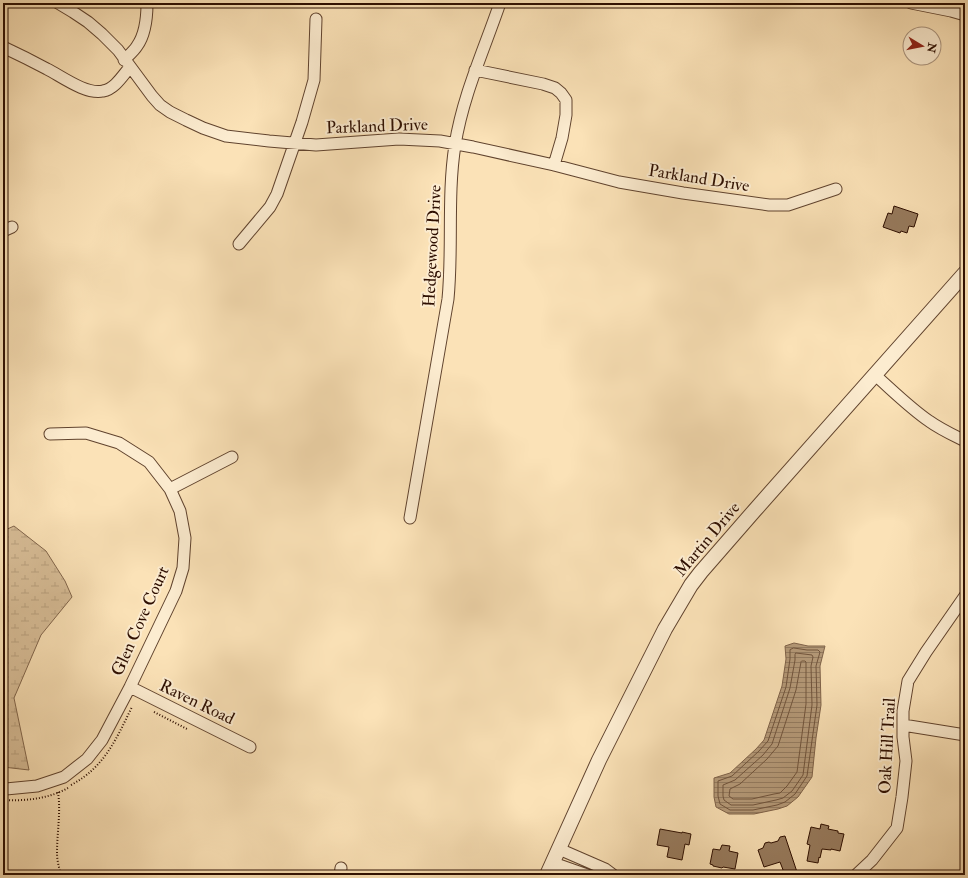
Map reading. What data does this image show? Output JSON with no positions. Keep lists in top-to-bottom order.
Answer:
{
  "streets": {
    "street": [
      "Parkland Drive",
      "Hedgewood Drive",
      "Martin Drive",
      "Glen Cove Court",
      "Raven Road",
      "Oak Hill Trail"
    ]
  },
  "crossings": [
    ["Parkland Drive", "Hedgewood Drive"],
    ["Glen Cove Court", "Raven Road"]
  ],
  "north": "right"
}
